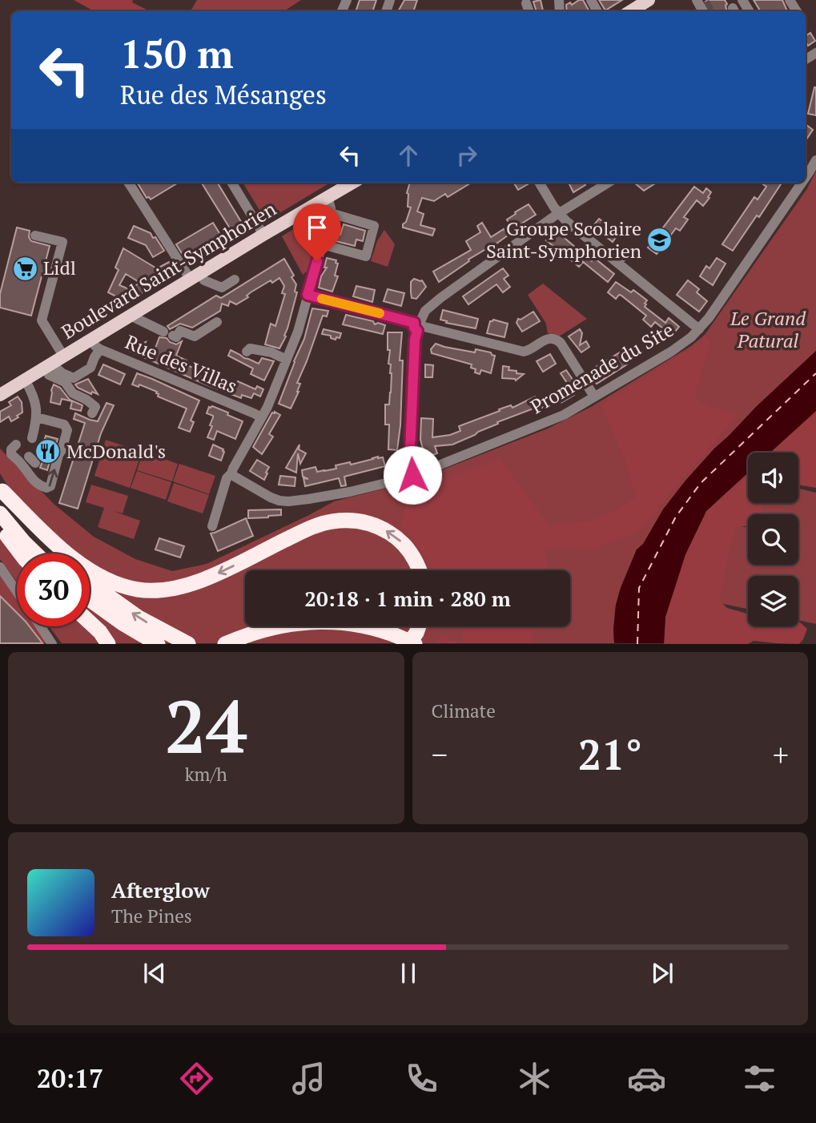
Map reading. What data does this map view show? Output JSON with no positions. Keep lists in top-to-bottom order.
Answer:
{
  "streets": {
    "main road": ["Boulevard Saint-Symphorien"],
    "street": ["Rue des Villas", "Promenade du Site"]
  },
  "crossings": [
    ["Boulevard Saint-Symphorien", "Rue des Villas"]
  ],
  "parks": ["Le Grand Patural"],
  "places": {
    "school or university": ["Groupe Scolaire Saint-Symphorien"],
    "supermarket": ["Lidl"],
    "restaurant": ["McDonald's"]
  },
  "page": {
    "turn": ["150 m", "Rue des Mésanges"],
    "limit": "30",
    "trip": "20:18 · 1 min · 280 m",
    "tile": [
      ["24", "km/h"],
      "Climate"
    ],
    "heat": ["−", "21°", "+"],
    "song": ["Afterglow", "The Pines"],
    "tabs": "20:17"
  }
}
